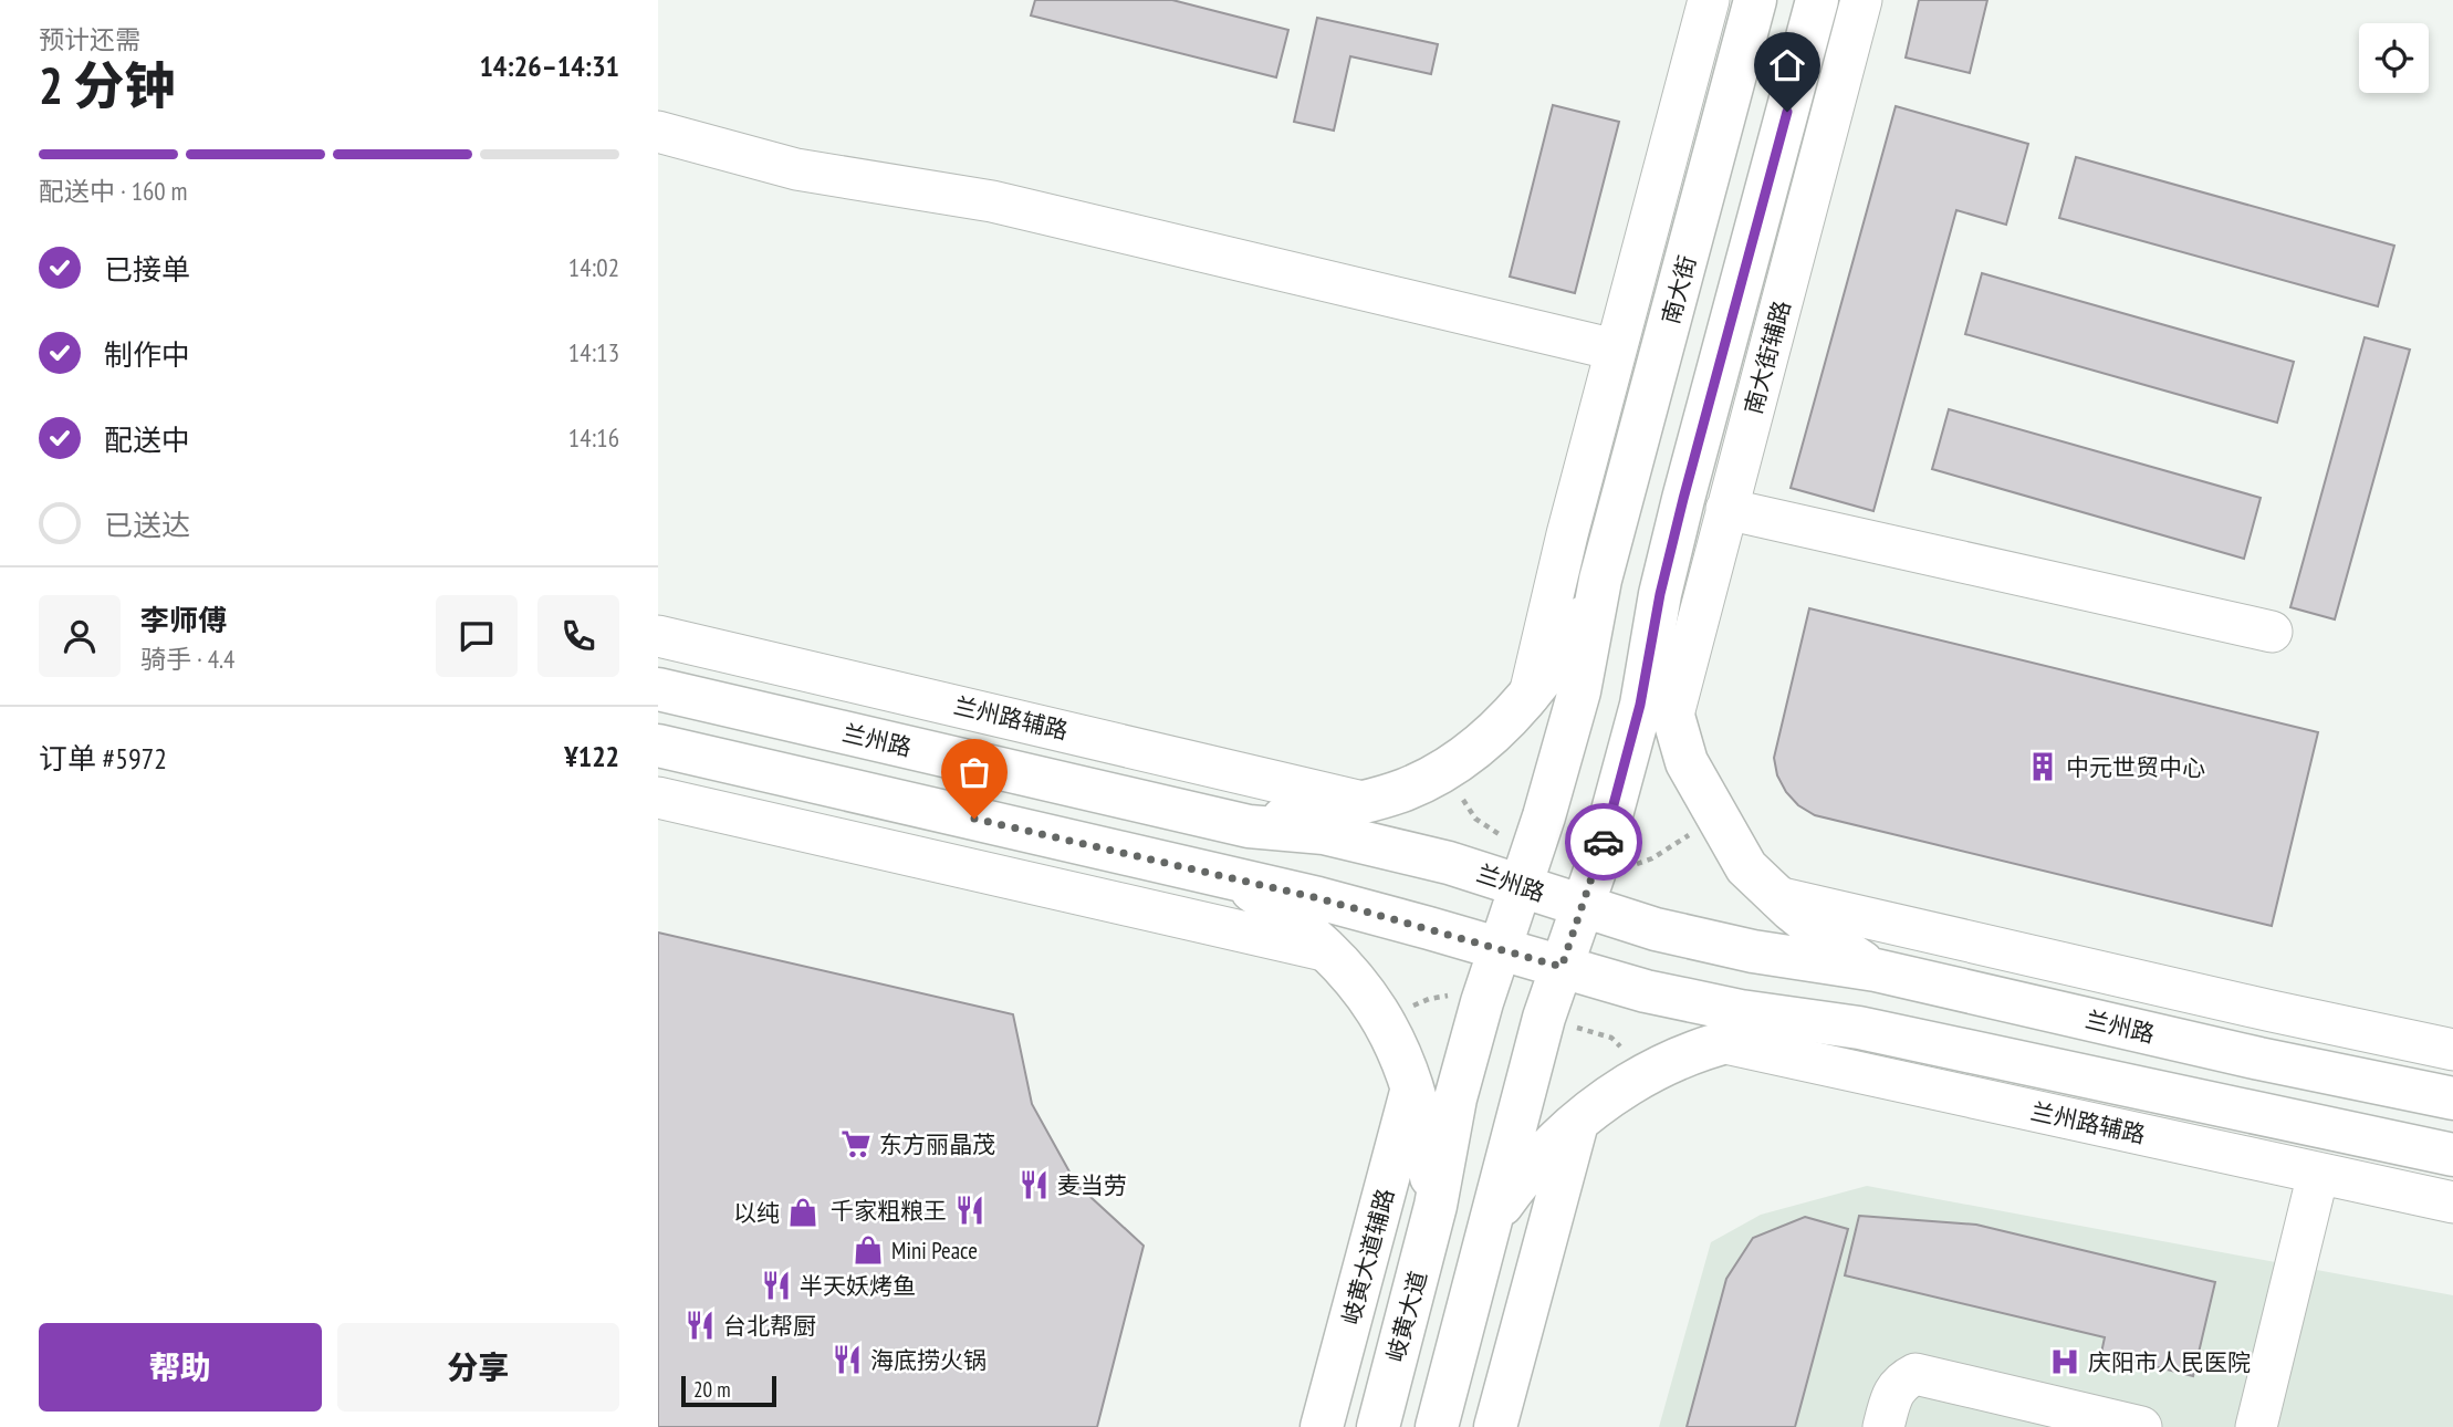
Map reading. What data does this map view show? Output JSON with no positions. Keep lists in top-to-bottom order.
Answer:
{
  "streets": {
    "main road": [
      "南大街",
      "兰州路",
      "岐黄大道辅路",
      "岐黄大道"
    ],
    "street": ["南大街辅路", "兰州路辅路"]
  },
  "crossings": [
    ["南大街", "岐黄大道"],
    ["兰州路", "岐黄大道"]
  ],
  "places": {
    "building": ["中元世贸中心"],
    "supermarket": ["东方丽晶茂"],
    "restaurant": [
      "麦当劳",
      "千家粗粮王",
      "半天妖烤鱼",
      "台北帮厨",
      "海底捞火锅"
    ],
    "shop": ["以纯", "Mini Peace"],
    "hospital": ["庆阳市人民医院"]
  },
  "scale_bar": "20 m",
  "page": {
    "heading": ["2 分钟", "预计还需", "14:26–14:31"],
    "panel": [
      "李师傅",
      "骑手 · 4.4",
      "订单 #5972",
      "¥122"
    ],
    "bar": "配送中 · 160 m",
    "list": [
      ["已接单", "14:02"],
      ["制作中", "14:13"],
      ["配送中", "14:16"],
      "已送达"
    ],
    "buttons": ["帮助", "分享"],
    "scale": "20 m"
  }
}
